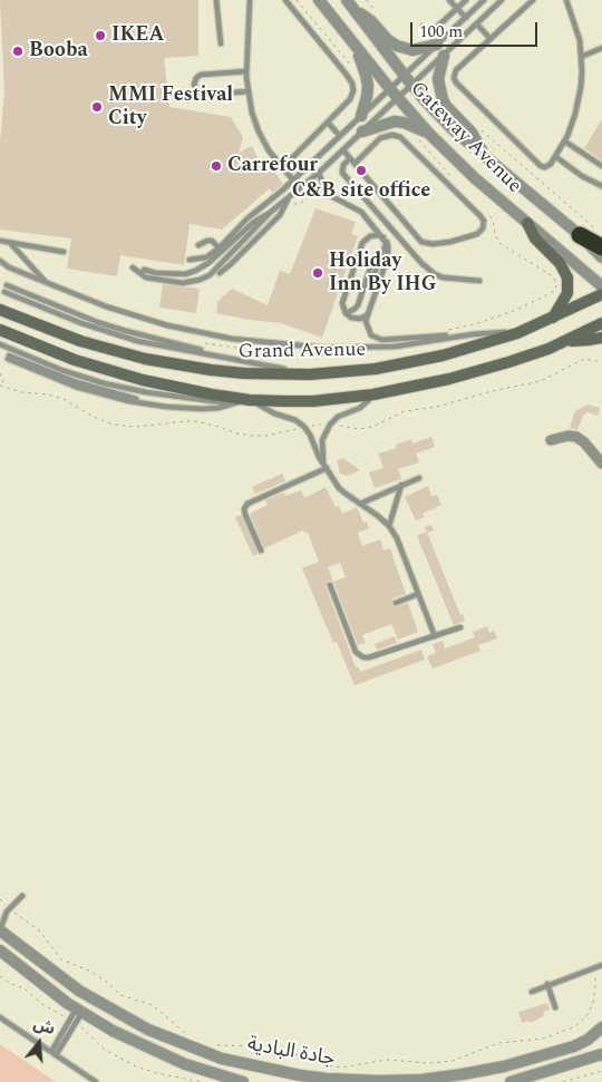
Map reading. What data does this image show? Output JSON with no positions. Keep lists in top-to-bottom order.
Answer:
{
  "streets": {
    "main road": ["Grand Avenue"],
    "street": ["Gateway Avenue", "جادة البادية"]
  },
  "places": [
    "IKEA",
    "Booba",
    "MMI Festival City",
    "Carrefour",
    "C&B site office",
    "Holiday Inn By IHG"
  ],
  "scale_bar": "100 m",
  "north": "top"
}
